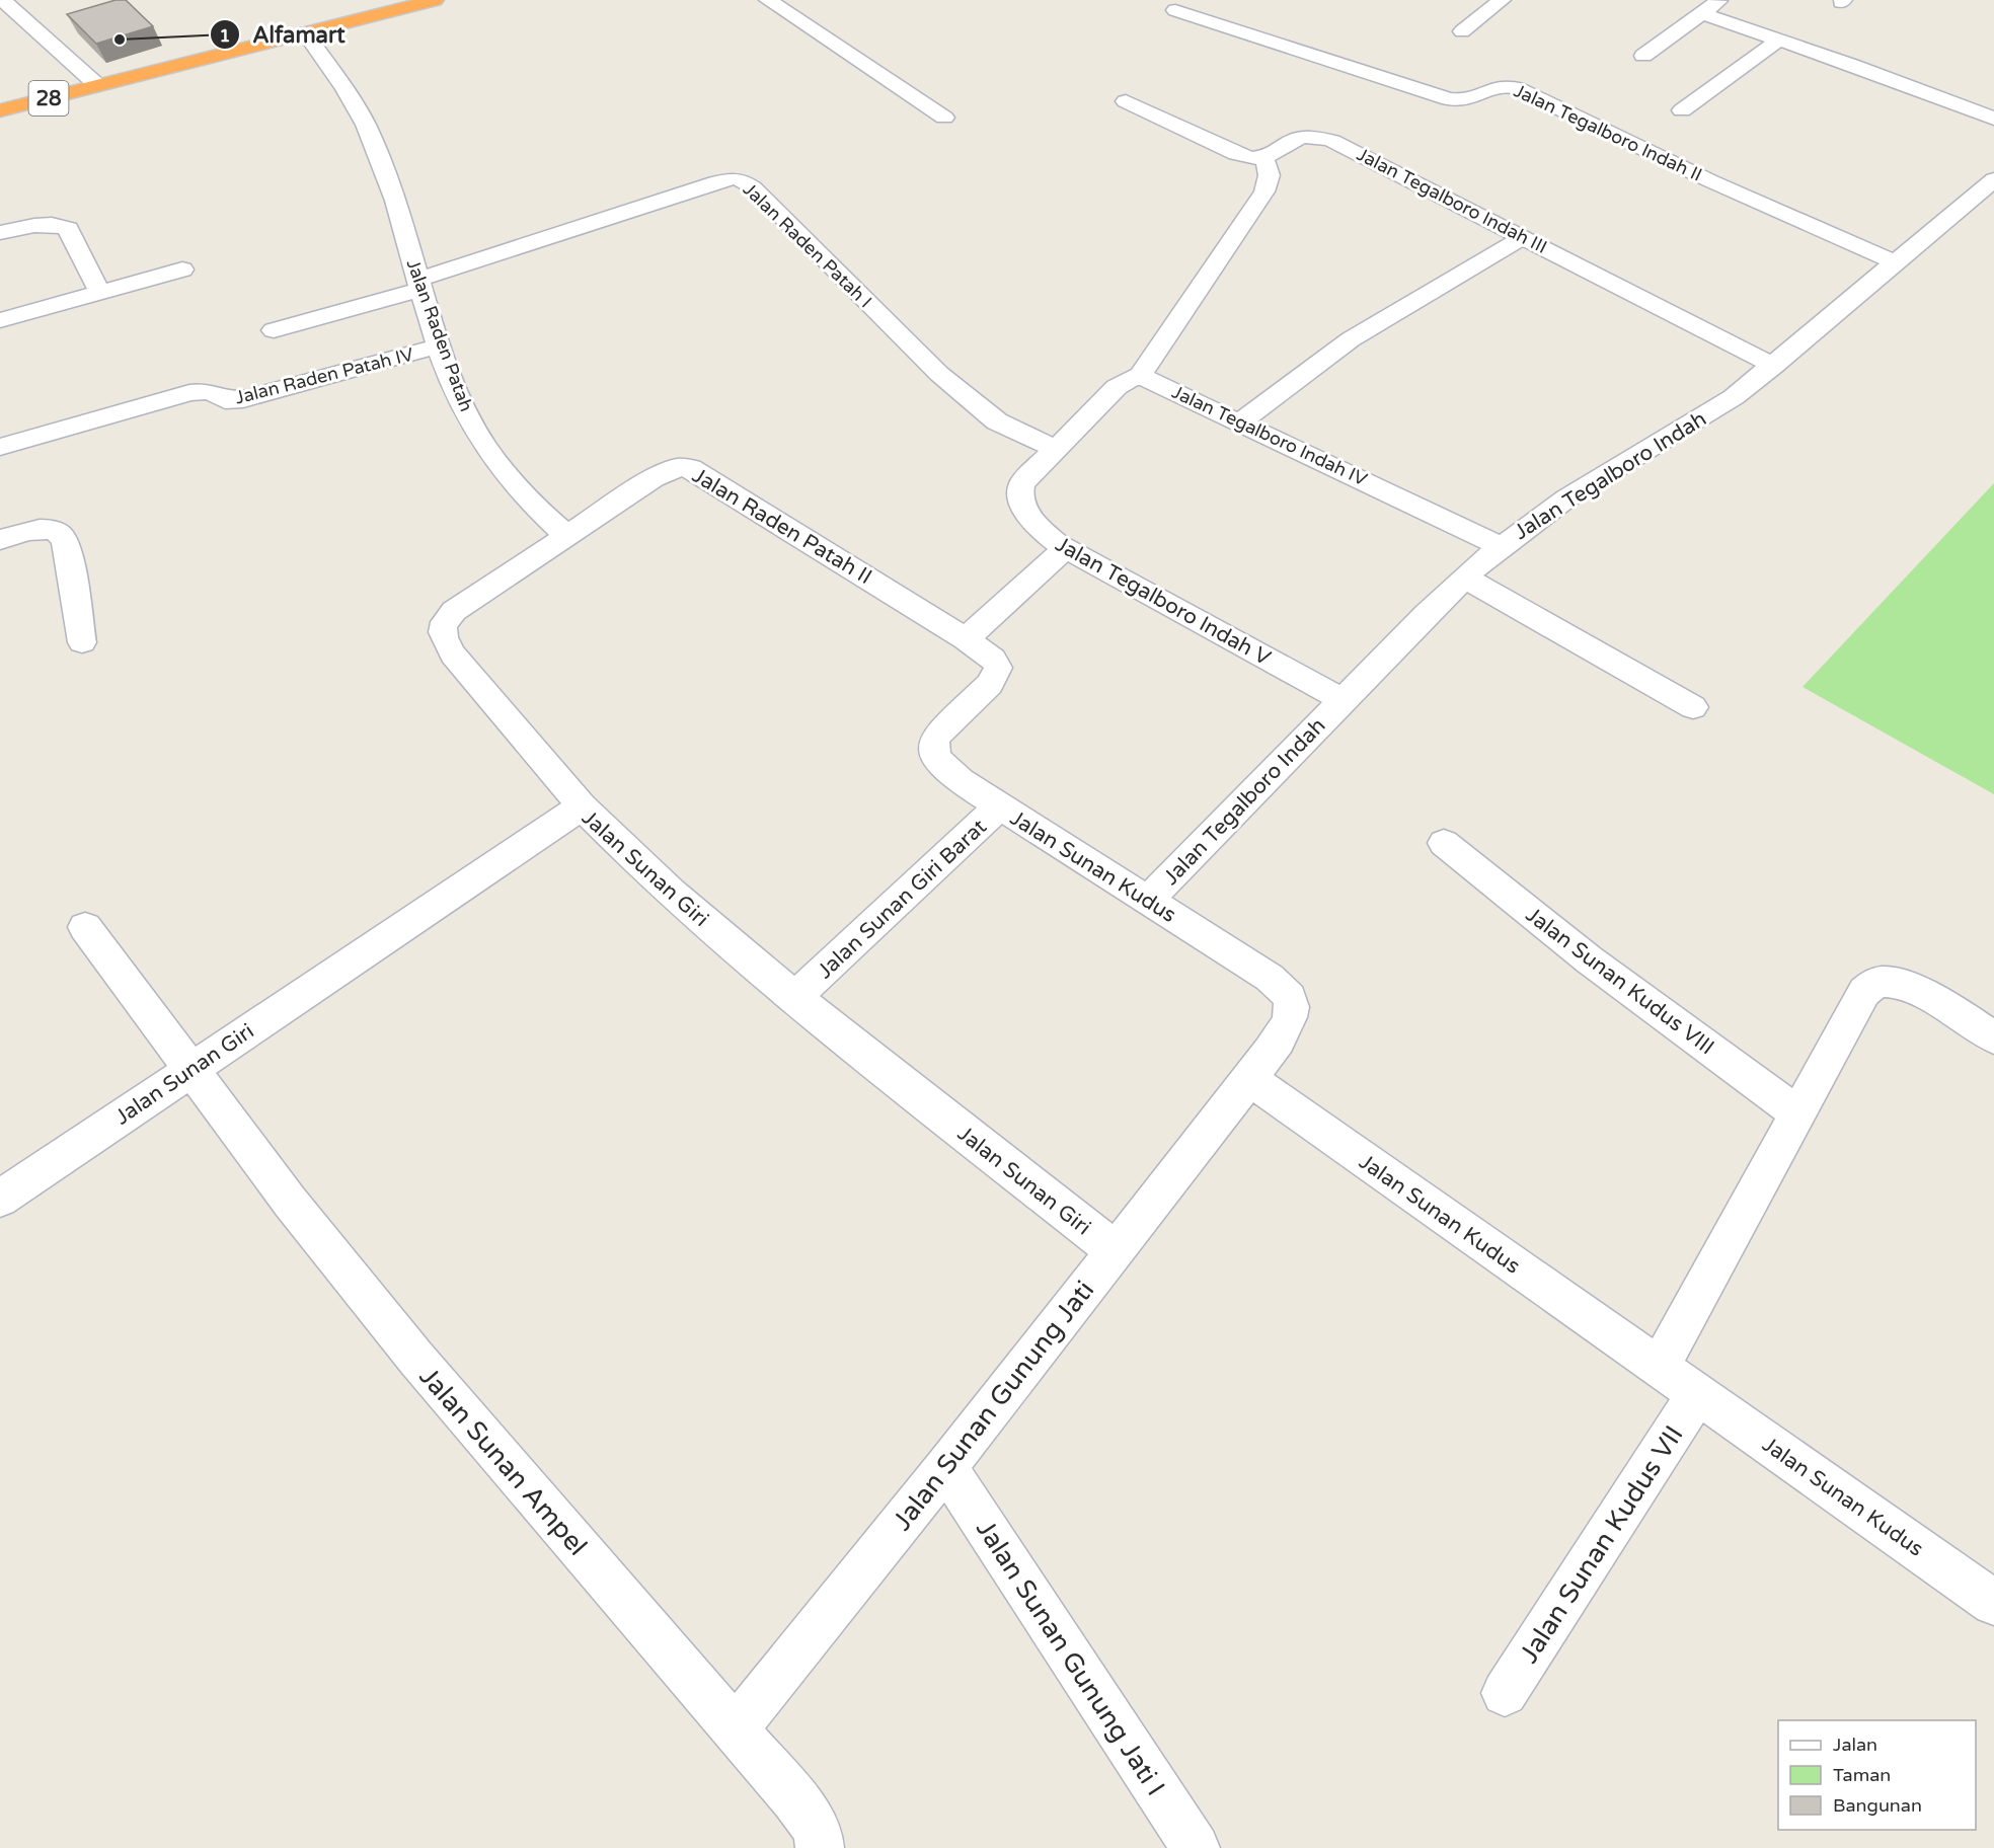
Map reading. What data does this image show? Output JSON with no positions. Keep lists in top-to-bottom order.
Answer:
{
  "streets": {
    "highway": ["28"],
    "street": [
      "Jalan Tegalboro Indah II",
      "Jalan Tegalboro Indah III",
      "Jalan Raden Patah I",
      "Jalan Raden Patah",
      "Jalan Raden Patah IV",
      "Jalan Tegalboro Indah IV",
      "Jalan Tegalboro Indah",
      "Jalan Raden Patah II",
      "Jalan Tegalboro Indah V",
      "Jalan Sunan Kudus",
      "Jalan Sunan Giri",
      "Jalan Sunan Giri Barat",
      "Jalan Sunan Kudus VIII",
      "Jalan Sunan Gunung Jati",
      "Jalan Sunan Ampel",
      "Jalan Sunan Kudus VII",
      "Jalan Sunan Gunung Jati I"
    ]
  },
  "crossings": [
    ["28", "Jalan Raden Patah"],
    ["Jalan Tegalboro Indah II", "Jalan Tegalboro Indah"],
    ["Jalan Tegalboro Indah III", "Jalan Tegalboro Indah"],
    ["Jalan Raden Patah I", "Jalan Raden Patah"],
    ["Jalan Raden Patah I", "Jalan Tegalboro Indah V"],
    ["Jalan Raden Patah", "Jalan Raden Patah IV"],
    ["Jalan Raden Patah", "Jalan Raden Patah II"],
    ["Jalan Tegalboro Indah IV", "Jalan Tegalboro Indah"],
    ["Jalan Tegalboro Indah", "Jalan Tegalboro Indah V"],
    ["Jalan Tegalboro Indah", "Jalan Sunan Kudus"],
    ["Jalan Raden Patah II", "Jalan Sunan Giri Barat"],
    ["Jalan Sunan Kudus", "Jalan Sunan Giri Barat"],
    ["Jalan Sunan Kudus", "Jalan Sunan Gunung Jati"],
    ["Jalan Sunan Kudus", "Jalan Sunan Kudus VII"],
    ["Jalan Sunan Giri", "Jalan Sunan Giri Barat"],
    ["Jalan Sunan Giri", "Jalan Sunan Gunung Jati"],
    ["Jalan Sunan Giri", "Jalan Sunan Ampel"],
    ["Jalan Sunan Gunung Jati", "Jalan Sunan Ampel"],
    ["Jalan Sunan Gunung Jati", "Jalan Sunan Gunung Jati I"]
  ],
  "places": ["Alfamart"],
  "legend": ["Jalan", "Taman", "Bangunan"]
}
